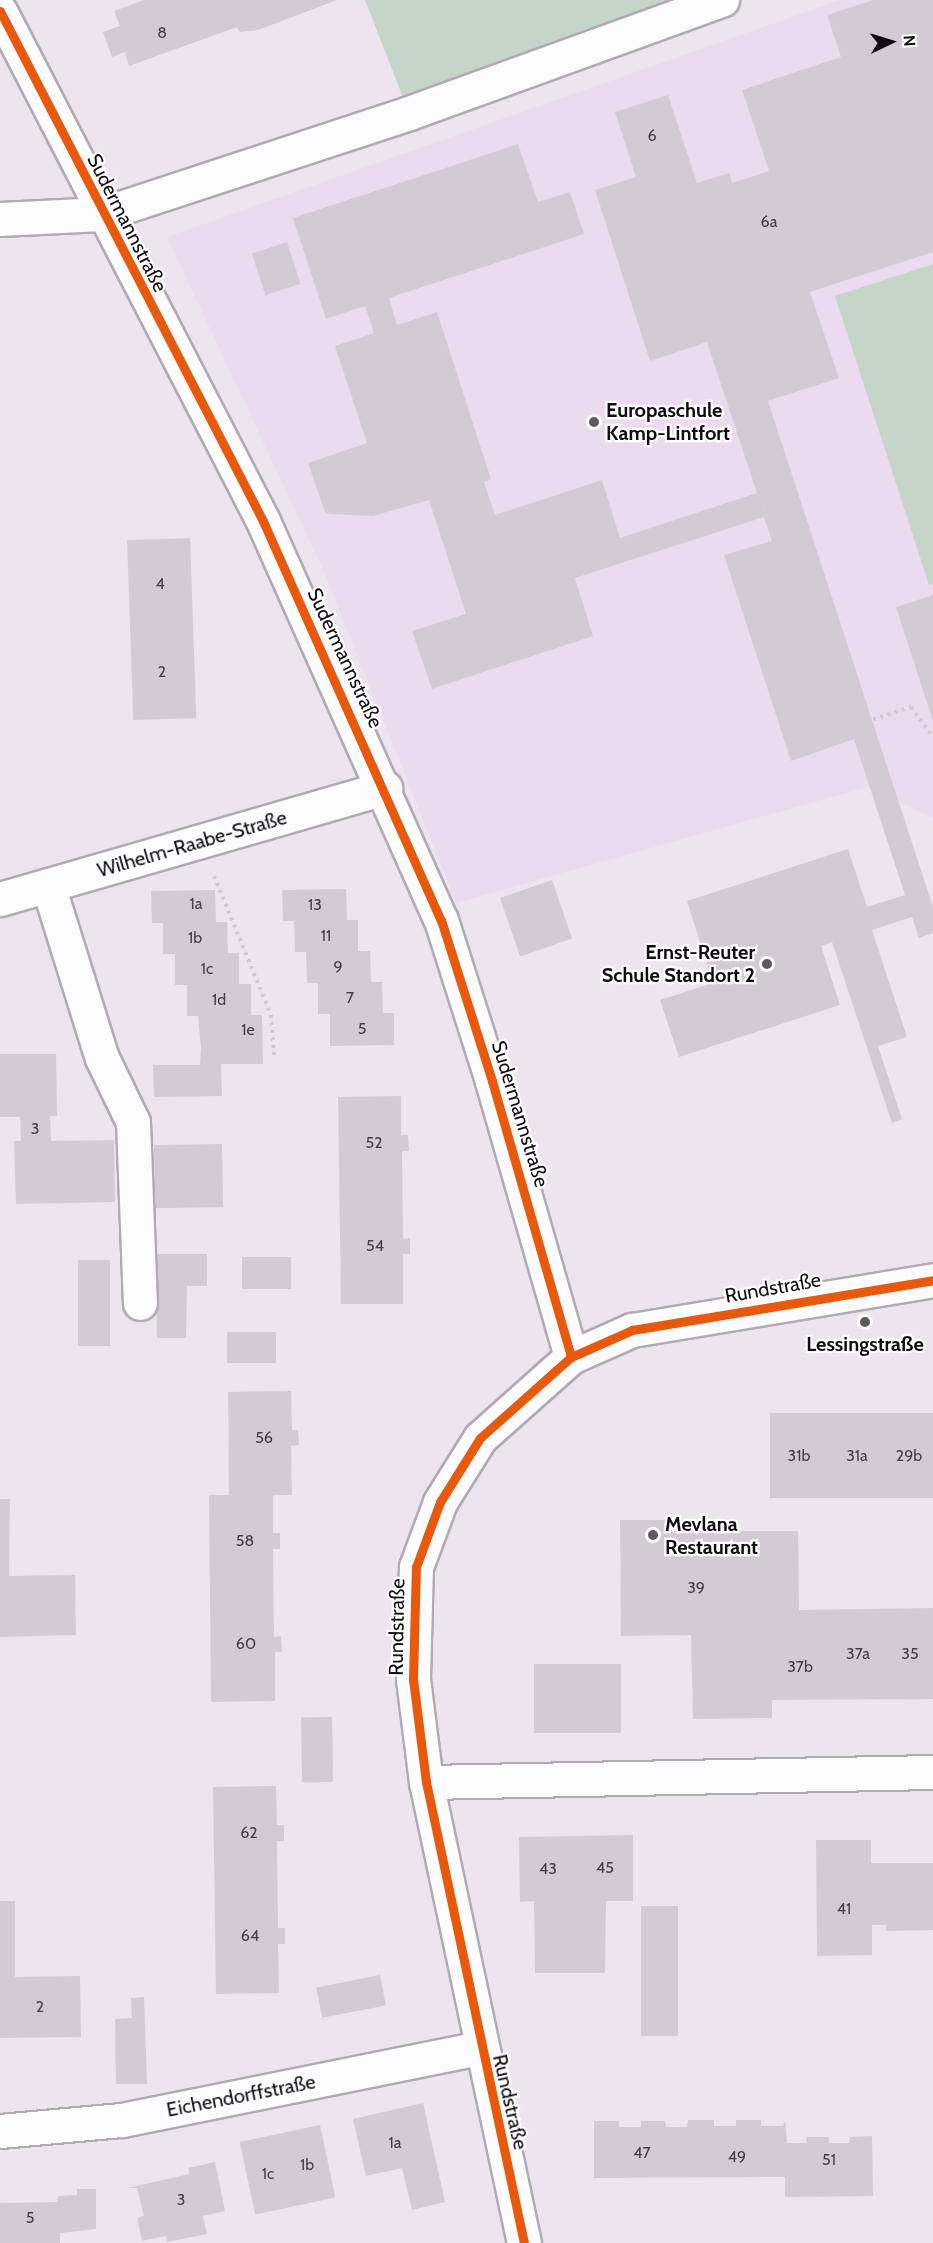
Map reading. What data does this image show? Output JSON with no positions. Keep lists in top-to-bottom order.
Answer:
{
  "streets": {
    "street": [
      "Sudermannstraße",
      "Wilhelm-Raabe-Straße",
      "Rundstraße",
      "Eichendorffstraße"
    ]
  },
  "crossings": [
    ["Sudermannstraße", "Wilhelm-Raabe-Straße"],
    ["Sudermannstraße", "Rundstraße"],
    ["Rundstraße", "Eichendorffstraße"]
  ],
  "places": [
    "Europaschule Kamp-Lintfort",
    "Ernst-Reuter Schule Standort 2",
    "Lessingstraße",
    "Mevlana Restaurant"
  ],
  "house_numbers": [
    "8",
    "6",
    "6a",
    "4",
    "2",
    "1a",
    "13",
    "11",
    "1b",
    "9",
    "1c",
    "7",
    "1d",
    "5",
    "1e",
    "3",
    "52",
    "54",
    "56",
    "31b",
    "31a",
    "29b",
    "58",
    "39",
    "60",
    "37a",
    "35",
    "37b",
    "62",
    "45",
    "43",
    "41",
    "64",
    "2",
    "1a",
    "47",
    "49",
    "51",
    "1b",
    "1c",
    "3",
    "5"
  ],
  "north": "right"
}
